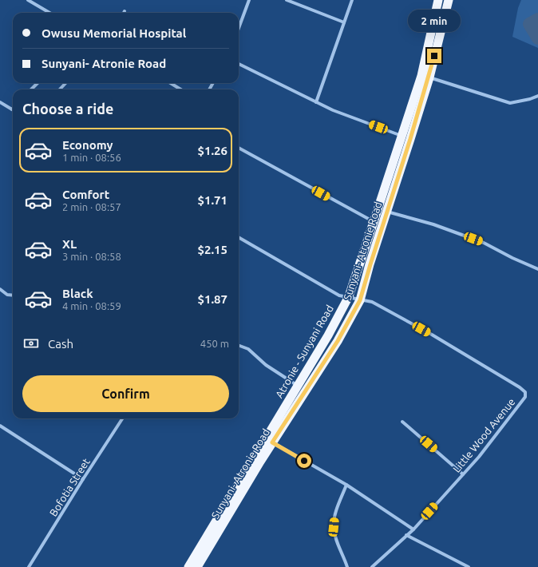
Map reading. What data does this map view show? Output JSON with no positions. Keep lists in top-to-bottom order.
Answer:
{
  "streets": {
    "highway": ["Sunyani- Atronie Road", "Atronie - Sunyani Road"],
    "street": ["Little Wood Avenue", "Bofotia Street"]
  },
  "crossings": [
    ["Sunyani- Atronie Road", "Little Wood Avenue"]
  ],
  "page": {
    "bubble": "2 min",
    "banner": ["Owusu Memorial Hospital", "Sunyani- Atronie Road"],
    "heading": "Choose a ride",
    "list": [
      {
        "name": "Economy",
        "note": "1 min · 08:56",
        "value": "$1.26"
      },
      {
        "name": "Comfort",
        "note": "2 min · 08:57",
        "value": "$1.71"
      },
      {
        "name": "XL",
        "note": "3 min · 08:58",
        "value": "$2.15"
      },
      {
        "name": "Black",
        "note": "4 min · 08:59",
        "value": "$1.87"
      }
    ],
    "pay": ["Cash", "450 m"],
    "buttons": "Confirm"
  }
}
